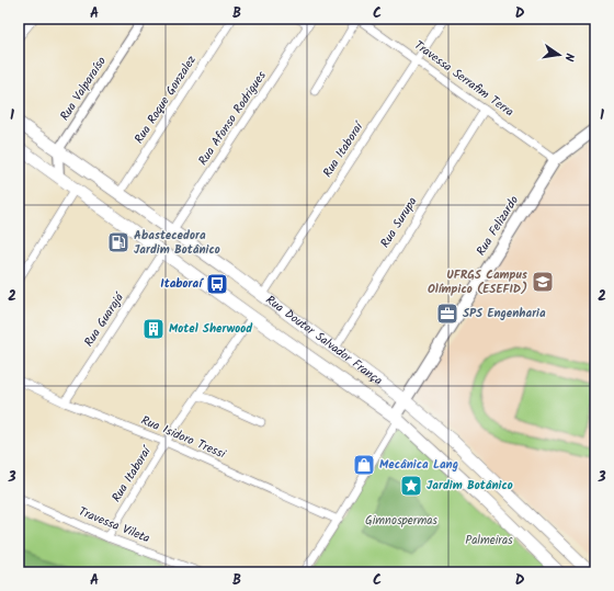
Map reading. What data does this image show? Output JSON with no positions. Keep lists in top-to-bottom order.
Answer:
{
  "streets": {
    "main road": ["Rua Felizardo", "Rua Doutor Salvador França"],
    "street": [
      "Travessa Serrafim Terra",
      "Rua Valparaíso",
      "Rua Roque Gonzalez",
      "Rua Afonso Rodrigues",
      "Rua Itaboraí",
      "Rua Surupa",
      "Rua Guarajá",
      "Rua Isidoro Tressi",
      "Travessa Vileta"
    ]
  },
  "crossings": [
    ["Travessa Serrafim Terra", "Rua Itaboraí"],
    ["Travessa Serrafim Terra", "Rua Surupa"],
    ["Travessa Serrafim Terra", "Rua Felizardo"],
    ["Rua Valparaíso", "Rua Doutor Salvador França"],
    ["Rua Roque Gonzalez", "Rua Doutor Salvador França"],
    ["Rua Afonso Rodrigues", "Rua Doutor Salvador França"],
    ["Rua Itaboraí", "Rua Doutor Salvador França"],
    ["Rua Itaboraí", "Rua Isidoro Tressi"],
    ["Rua Itaboraí", "Travessa Vileta"],
    ["Rua Surupa", "Rua Doutor Salvador França"],
    ["Rua Felizardo", "Rua Doutor Salvador França"],
    ["Rua Felizardo", "Rua Isidoro Tressi"],
    ["Rua Guarajá", "Rua Doutor Salvador França"],
    ["Rua Guarajá", "Rua Isidoro Tressi"]
  ],
  "parks": ["Gimnospermas", "Palmeiras"],
  "places": {
    "fuel station": ["Abastecedora Jardim Botânico"],
    "school or university": ["UFRGS Campus Olímpico (ESEFID)"],
    "bus stop": ["Itaboraí"],
    "office": ["SPS Engenharia"],
    "building": ["Motel Sherwood"],
    "shop": ["Mecânica Lang"],
    "place": ["Jardim Botânico"]
  },
  "north": "right",
  "grid": {
    "columns": [
      "A",
      "B",
      "C",
      "D"
    ],
    "rows": ["1", "2", "3"]
  }
}
